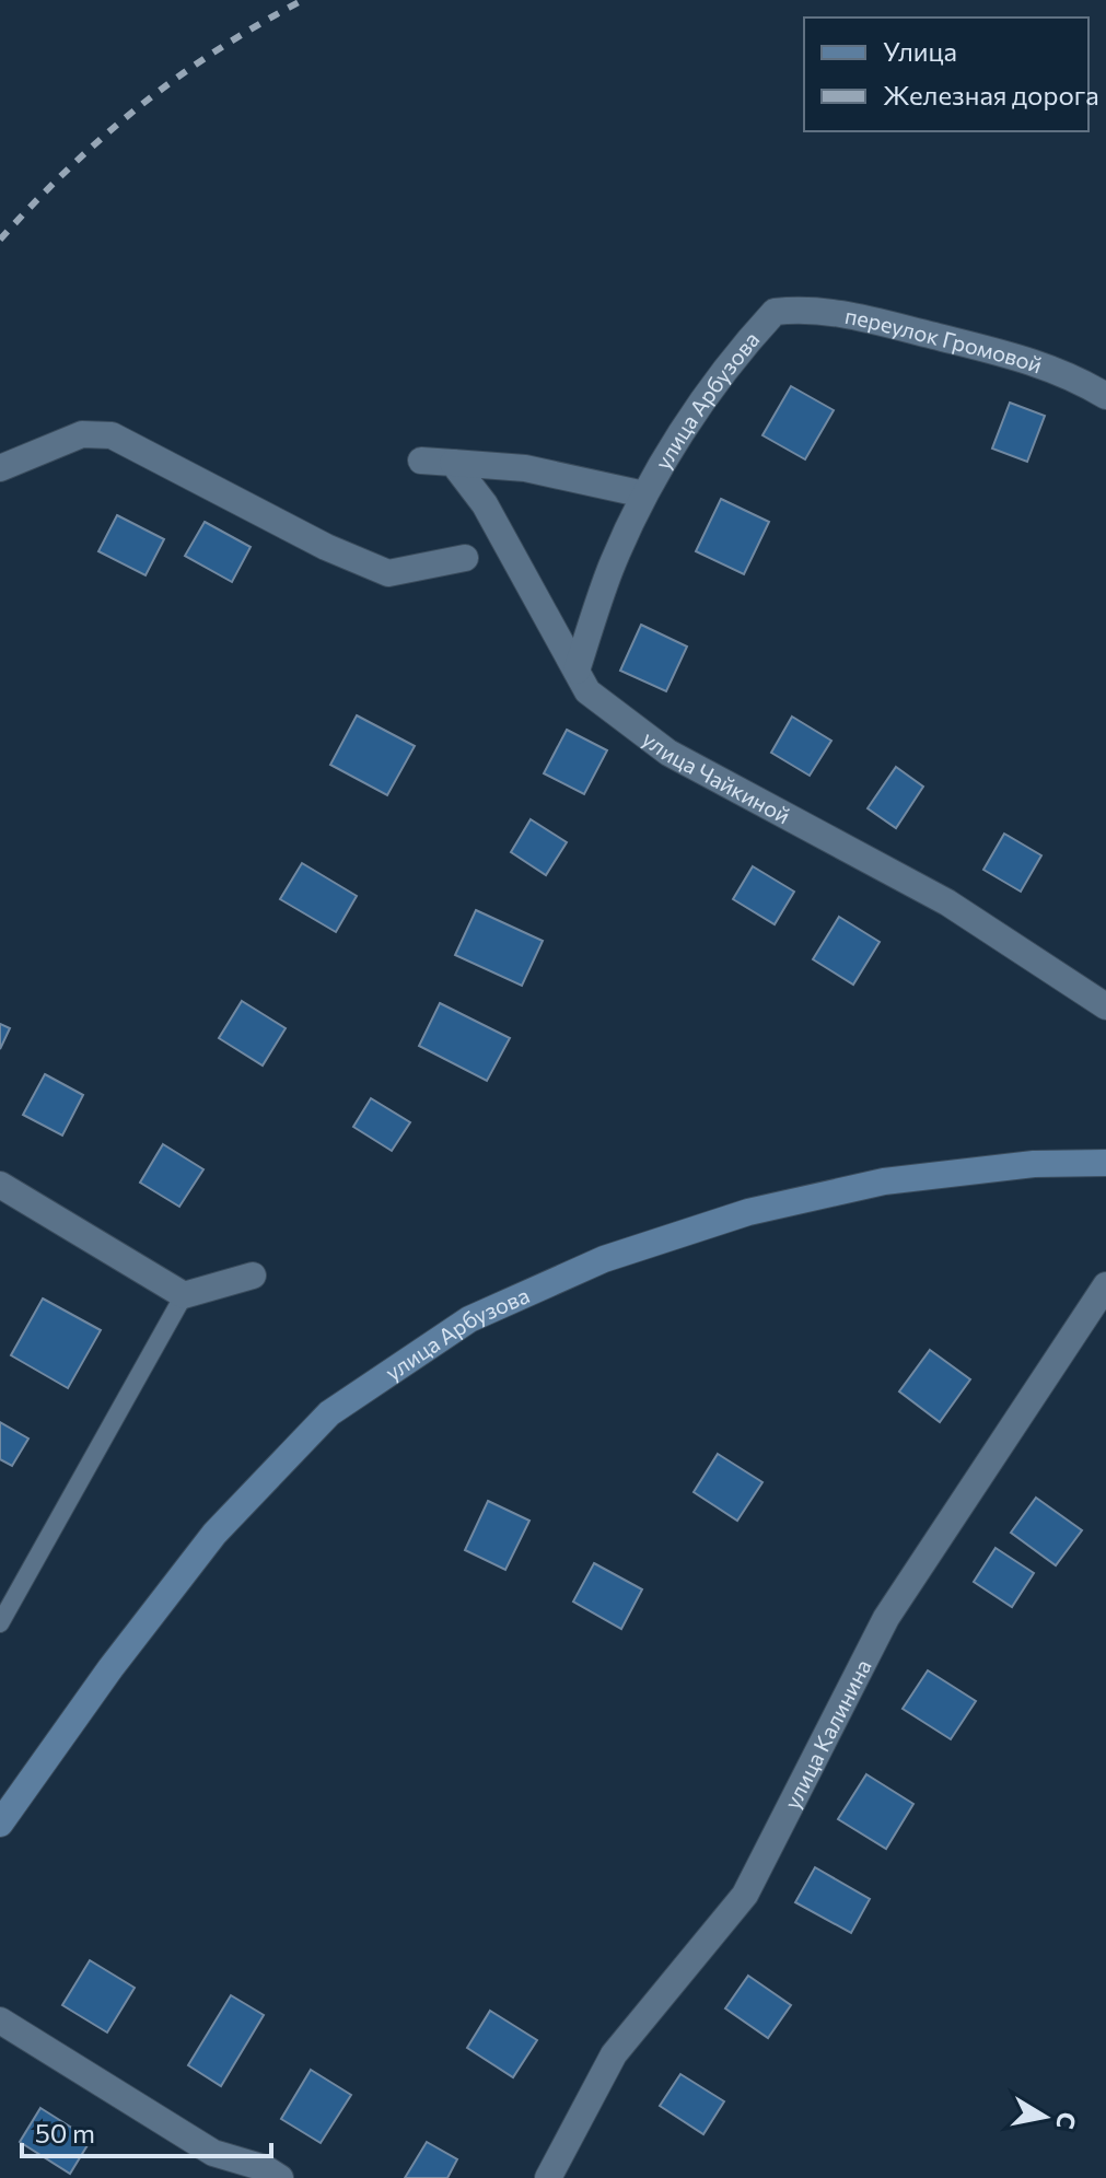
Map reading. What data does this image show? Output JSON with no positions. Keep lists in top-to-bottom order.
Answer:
{
  "streets": {
    "street": [
      "переулок Громовой",
      "улица Арбузова",
      "улица Чайкиной",
      "улица Калинина"
    ]
  },
  "crossings": [
    ["переулок Громовой", "улица Арбузова"],
    ["улица Арбузова", "улица Чайкиной"]
  ],
  "legend": ["Улица", "Железная дорога"],
  "scale_bar": "50 m",
  "north": "right"
}
